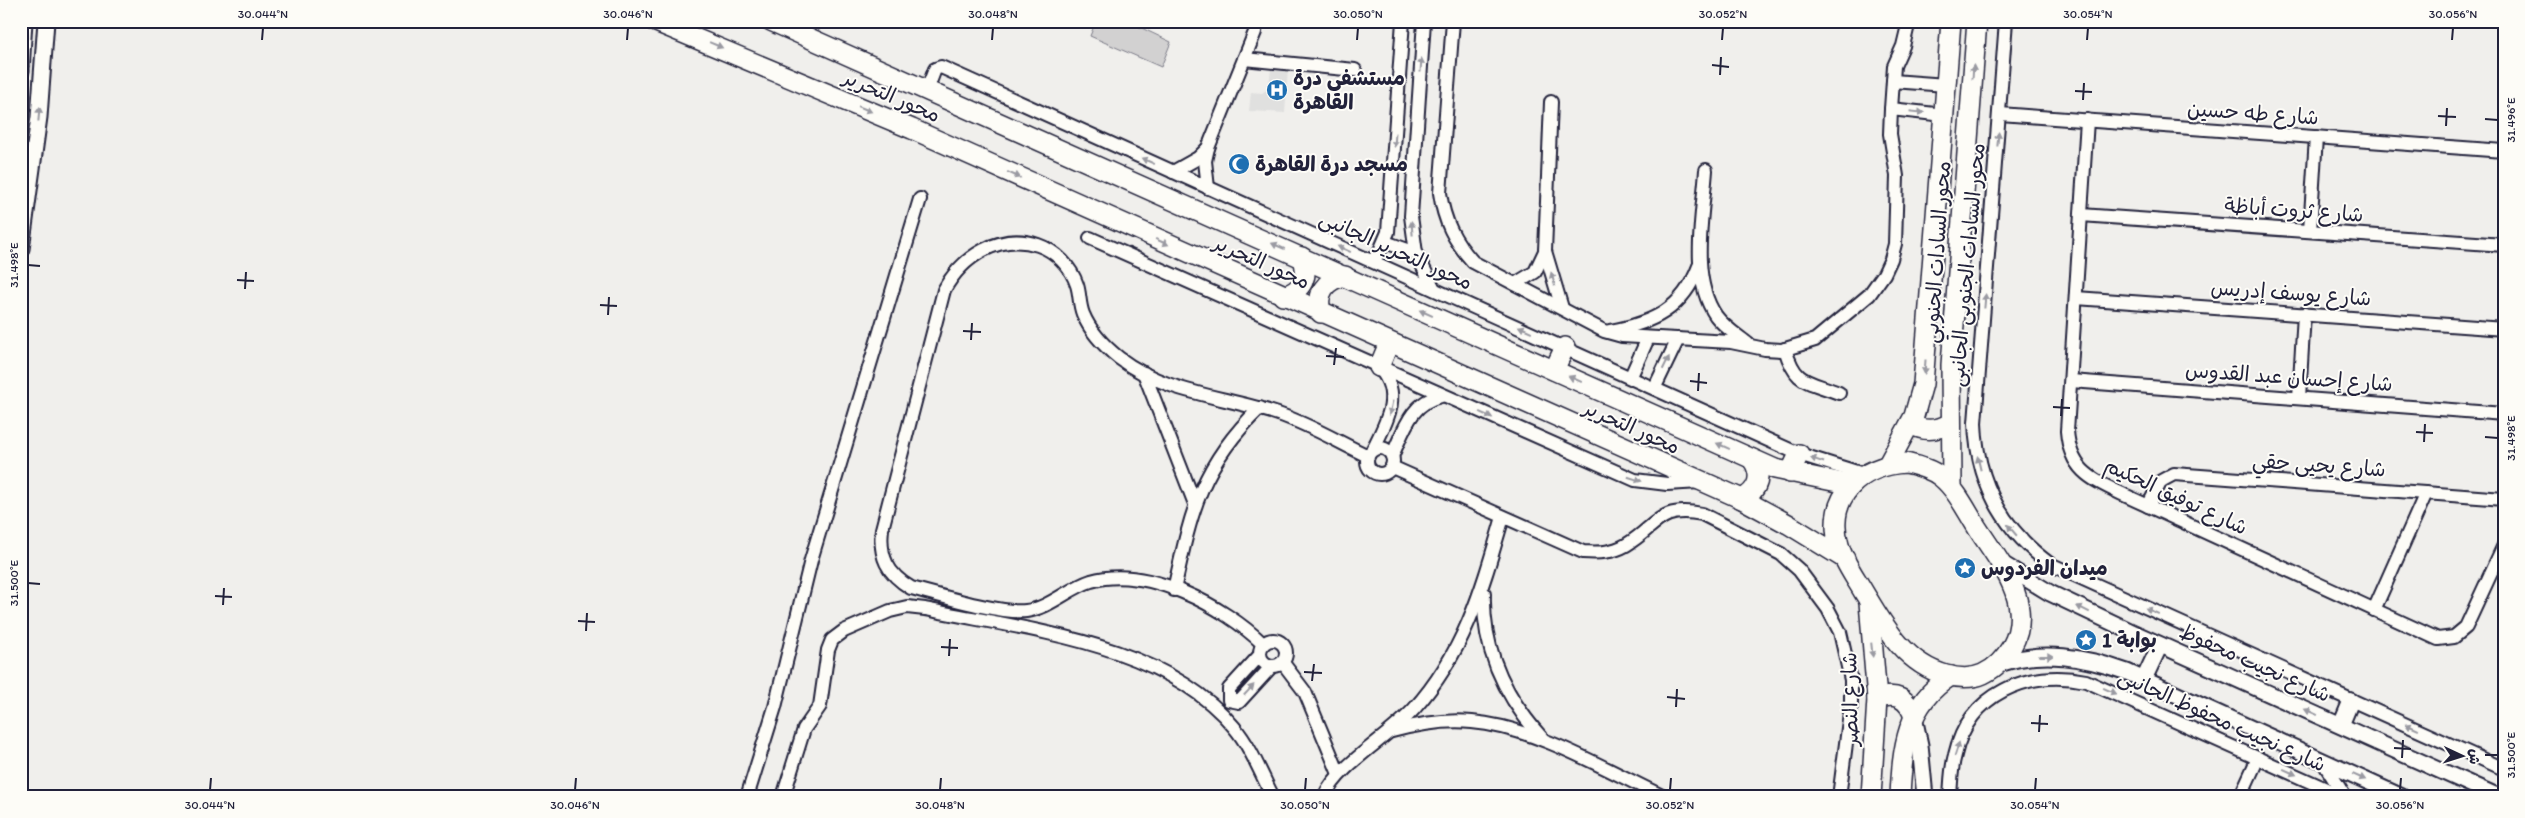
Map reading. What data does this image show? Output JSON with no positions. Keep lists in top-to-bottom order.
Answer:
{
  "streets": {
    "main road": ["محور التحرير", "محور السادات الجنوبي", "شارع النصر"],
    "street": [
      "شارع طه حسين",
      "شارع ثروت أباظة",
      "محور التحرير الجانبى",
      "محور السادات الجنوبى الجانبى",
      "شارع يوسف إدريس",
      "شارع إحسان عبد القدوس",
      "شارع يحيى حقي",
      "شارع توفيق الحكيم",
      "شارع نجيب محفوظ",
      "شارع نجيب محفوظ الجانبى"
    ]
  },
  "crossings": [
    ["محور التحرير", "محور التحرير الجانبى"],
    ["شارع طه حسين", "محور السادات الجنوبى الجانبى"],
    ["شارع طه حسين", "شارع توفيق الحكيم"],
    ["شارع ثروت أباظة", "شارع توفيق الحكيم"],
    ["شارع يوسف إدريس", "شارع توفيق الحكيم"],
    ["شارع إحسان عبد القدوس", "شارع توفيق الحكيم"],
    ["شارع يحيى حقي", "شارع توفيق الحكيم"]
  ],
  "one_way": ["محور السادات الجنوبى الجانبى"],
  "places": {
    "hospital": ["مستشفى درة القاهرة"],
    "mosque": ["مسجد درة القاهرة"],
    "place": ["ميدان الفردوس", "بوابة 1"]
  },
  "north": "right",
  "coordinates": [
    "30.044°N",
    "30.046°N",
    "30.048°N",
    "30.050°N",
    "30.052°N",
    "30.054°N",
    "30.056°N",
    "31.496°E",
    "31.498°E",
    "31.500°E"
  ]
}
